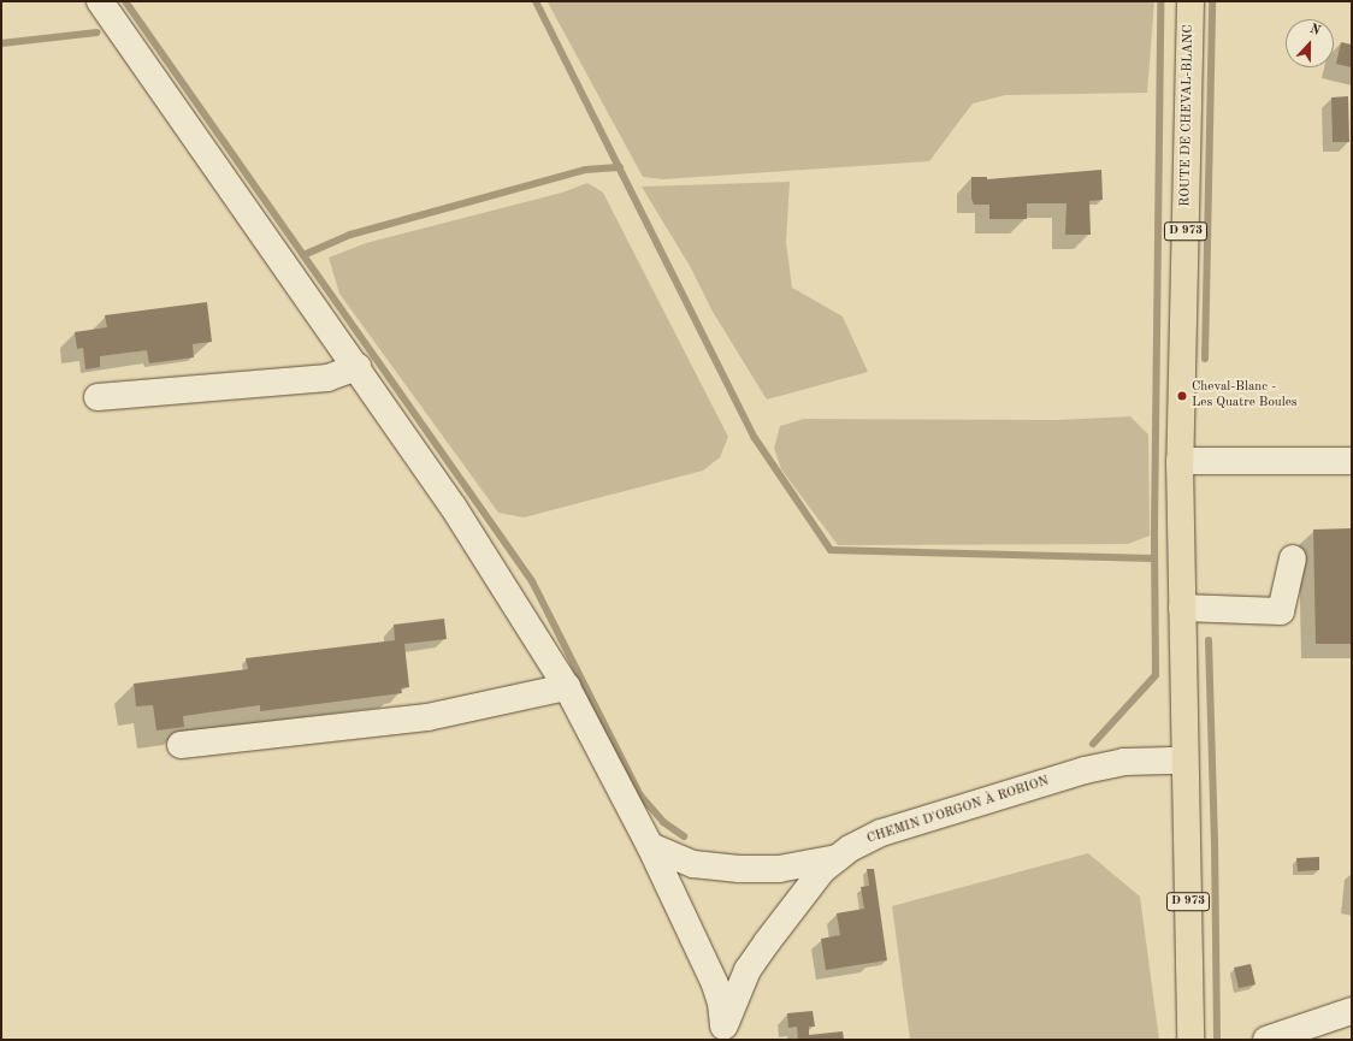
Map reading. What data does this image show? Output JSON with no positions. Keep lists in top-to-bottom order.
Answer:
{
  "streets": {
    "main road": ["ROUTE DE CHEVAL-BLANC", "D 973"],
    "street": ["CHEMIN D'ORGON À ROBION"]
  },
  "crossings": [
    ["ROUTE DE CHEVAL-BLANC", "D 973"],
    ["D 973", "CHEMIN D'ORGON À ROBION"]
  ],
  "places": ["Cheval-Blanc - Les Quatre Boules"],
  "north": "top"
}
